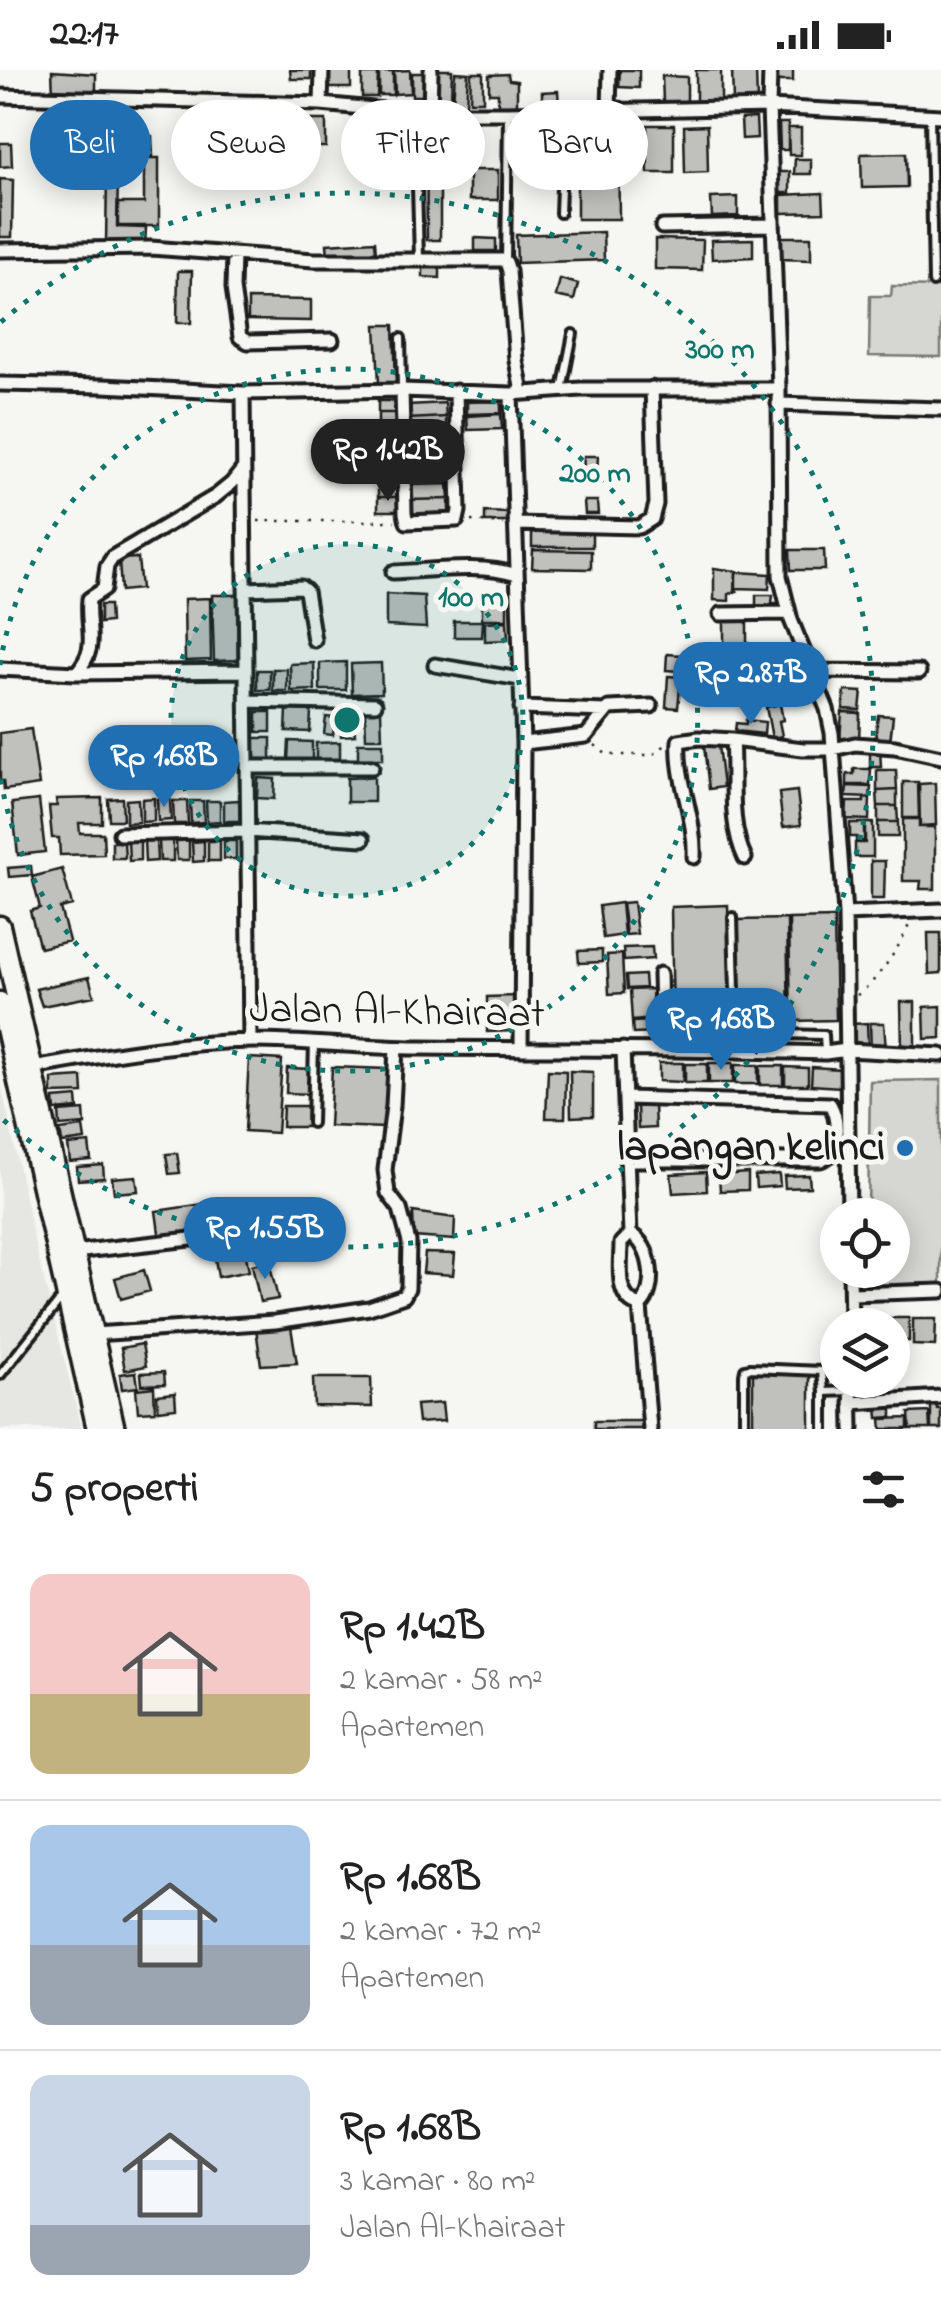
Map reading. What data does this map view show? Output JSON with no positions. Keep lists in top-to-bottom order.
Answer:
{
  "streets": {
    "street": ["Jalan Al-Khairaat"]
  },
  "places": ["lapangan kelinci"],
  "page": {
    "status": "22:17",
    "chip": [
      "Beli",
      "Sewa",
      "Filter",
      "Baru"
    ],
    "price": [
      "Rp 1.42B",
      "Rp 2.87B",
      "Rp 1.68B",
      "Rp 1.68B",
      "Rp 1.55B"
    ],
    "heading": "5 properti",
    "list": [
      {
        "name": "Rp 1.42B",
        "note": "2 kamar · 58 m² · Apartemen"
      },
      {
        "name": "Rp 1.68B",
        "note": "2 kamar · 72 m² · Apartemen"
      },
      {
        "name": "Rp 1.68B",
        "note": "3 kamar · 80 m² · Jalan Al-Khairaat"
      }
    ]
  },
  "rings": ["300 m", "200 m", "100 m"]
}
